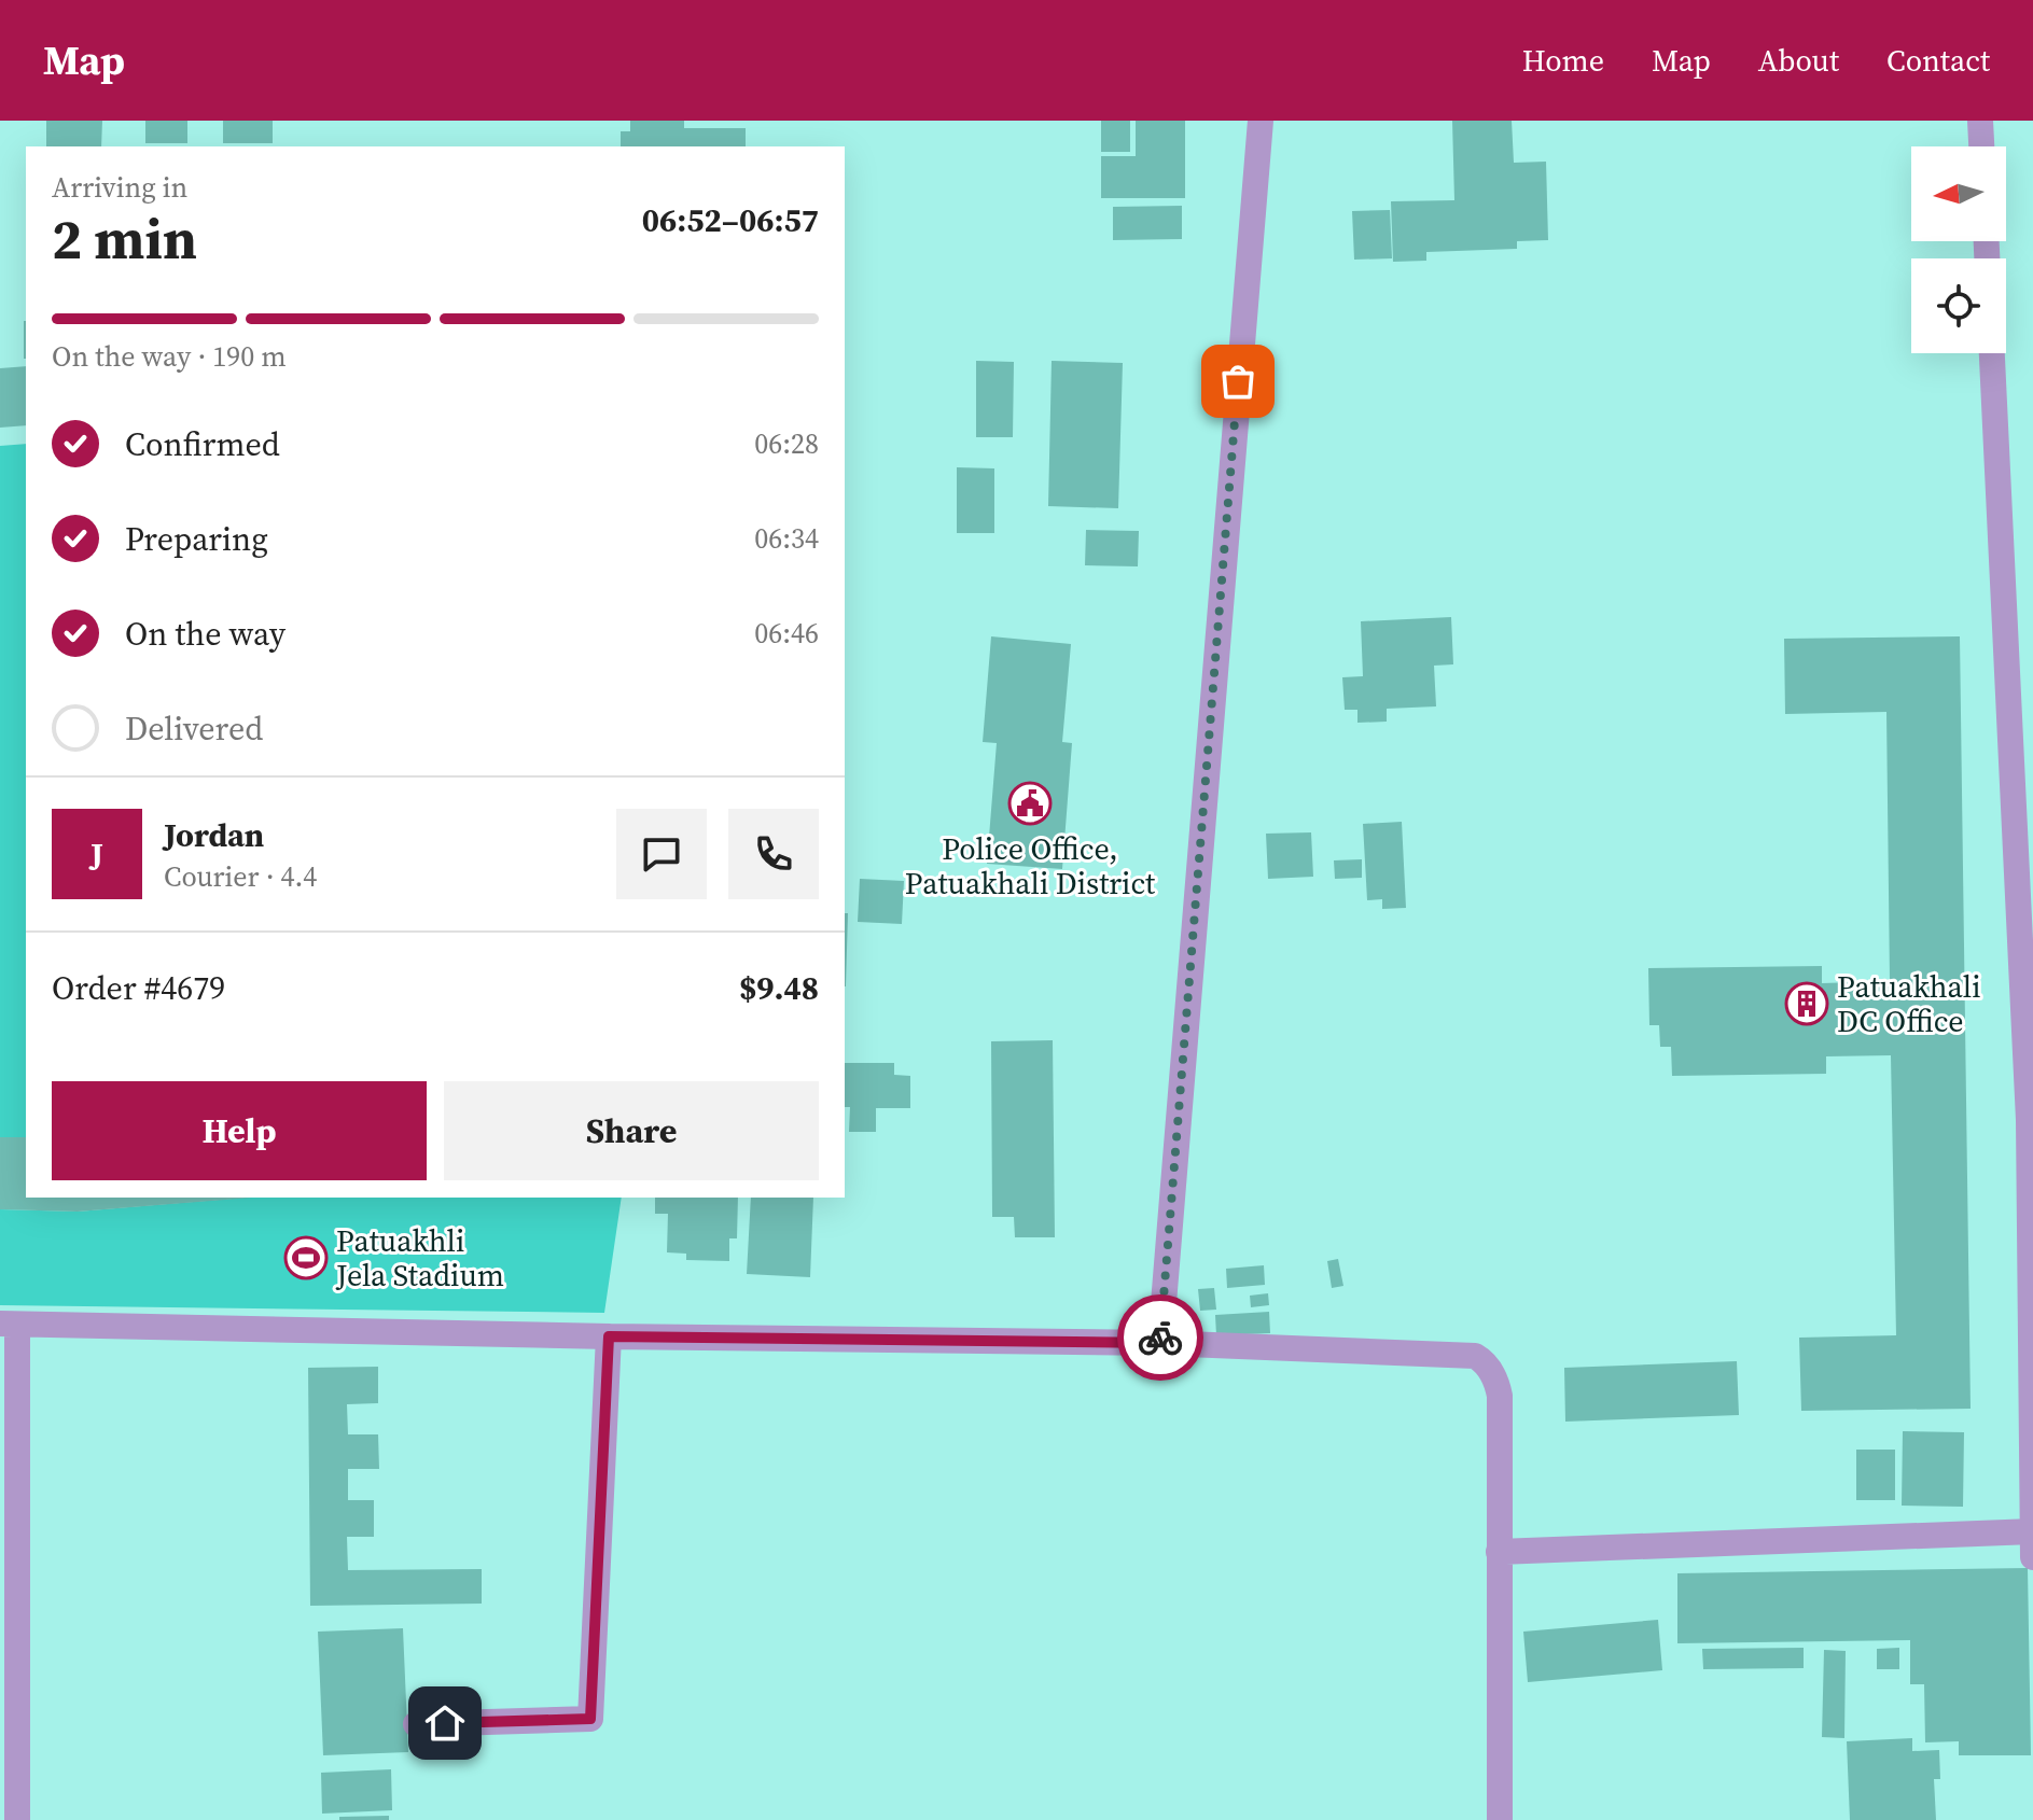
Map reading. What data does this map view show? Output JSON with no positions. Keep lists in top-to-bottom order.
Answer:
{
  "places": {
    "public building": ["Police Office, Patuakhali District"],
    "building": ["Patuakhali DC Office"],
    "sports": ["Patuakhli Jela Stadium"]
  },
  "north": "left",
  "page": {
    "header": "Map",
    "nav": [
      "Home",
      "Map",
      "About",
      "Contact"
    ],
    "heading": ["2 min", "Arriving in", "06:52–06:57"],
    "panel": [
      "Jordan",
      "Courier · 4.4",
      "Order #4679",
      "$9.48"
    ],
    "bar": "On the way · 190 m",
    "list": [
      ["Confirmed", "06:28"],
      ["Preparing", "06:34"],
      ["On the way", "06:46"],
      "Delivered"
    ],
    "round": "J",
    "buttons": ["Help", "Share"]
  }
}
